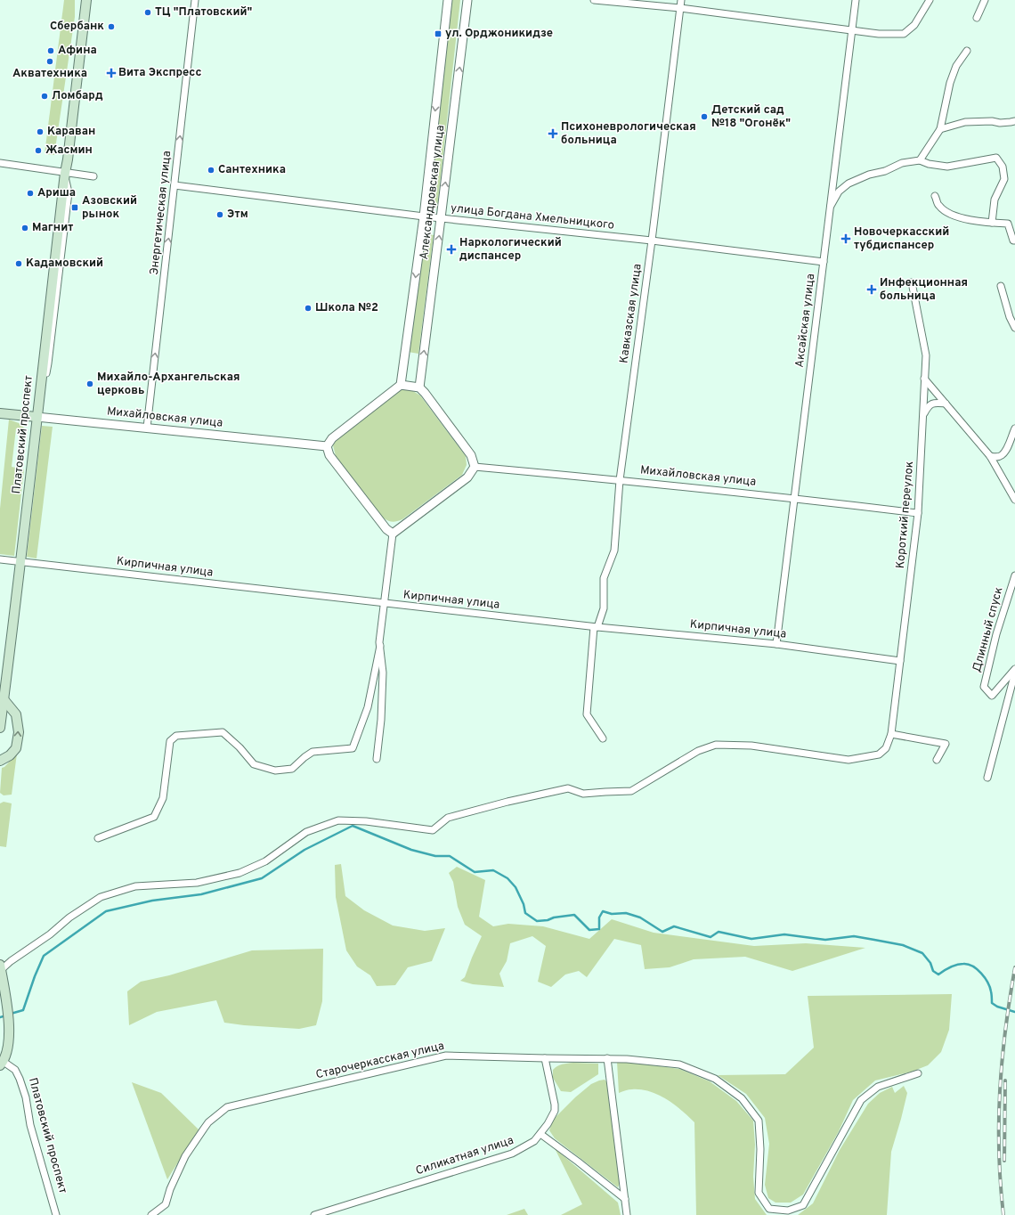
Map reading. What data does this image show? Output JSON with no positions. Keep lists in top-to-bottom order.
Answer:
{
  "streets": {
    "main road": ["Михайловская улица", "Платовский проспект"],
    "street": [
      "Александровская улица",
      "Энергетическая улица",
      "улица Богдана Хмельницкого",
      "Кавказская улица",
      "Аксайская улица",
      "Короткий переулок",
      "Кирпичная улица",
      "Длинный спуск",
      "Старочеркасская улица",
      "Силикатная улица"
    ]
  },
  "crossings": [
    ["Александровская улица", "улица Богдана Хмельницкого"],
    ["Энергетическая улица", "улица Богдана Хмельницкого"],
    ["Энергетическая улица", "Михайловская улица"],
    ["улица Богдана Хмельницкого", "Кавказская улица"],
    ["улица Богдана Хмельницкого", "Аксайская улица"],
    ["Кавказская улица", "Михайловская улица"],
    ["Кавказская улица", "Кирпичная улица"],
    ["Аксайская улица", "Михайловская улица"],
    ["Аксайская улица", "Кирпичная улица"],
    ["Михайловская улица", "Платовский проспект"],
    ["Михайловская улица", "Короткий переулок"],
    ["Платовский проспект", "Короткий переулок"],
    ["Платовский проспект", "Кирпичная улица"],
    ["Короткий переулок", "Кирпичная улица"],
    ["Старочеркасская улица", "Силикатная улица"]
  ],
  "one_way": ["Энергетическая улица"],
  "places": {
    "other": [
      "ТЦ \"Платовский\"",
      "Сбербанк",
      "Афина",
      "Акватехника",
      "Ломбард",
      "Детский сад №18 \"Огонёк\"",
      "Караван",
      "Жасмин",
      "Сантехника",
      "Ариша",
      "Этм",
      "Магнит",
      "Кадамовский",
      "Школа №2",
      "Михайло-Архангельская церковь"
    ],
    "transit": ["ул. Орджоникидзе", "Азовский рынок"],
    "health": [
      "Вита Экспресс",
      "Психоневрологическая больница",
      "Новочеркасский тубдиспансер",
      "Наркологический диспансер",
      "Инфекционная больница"
    ]
  }
}
